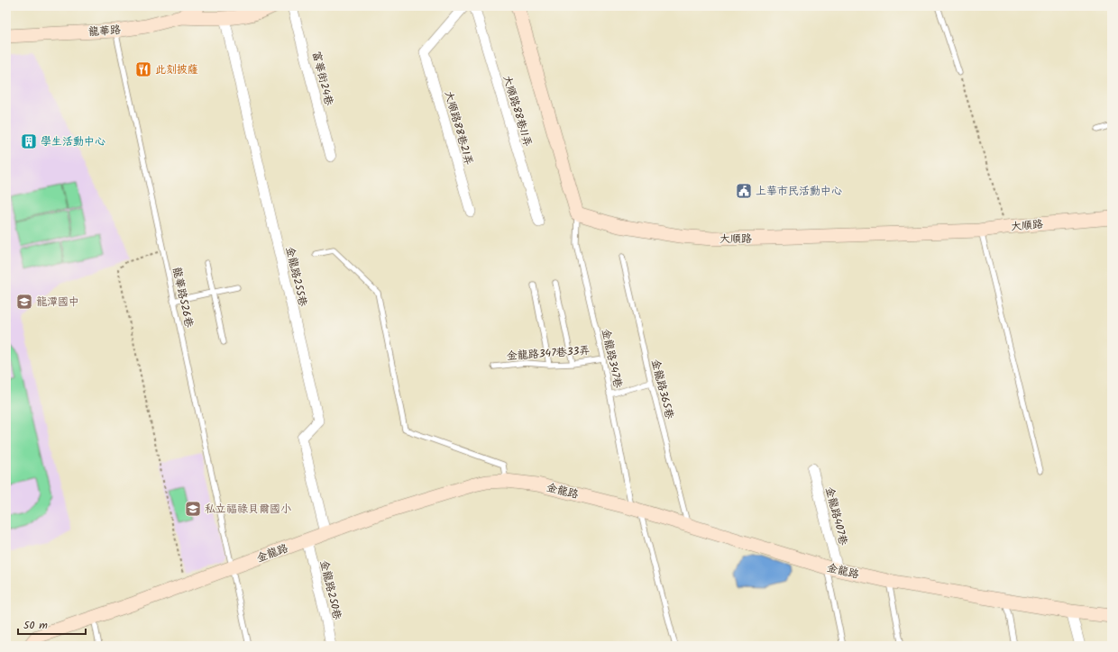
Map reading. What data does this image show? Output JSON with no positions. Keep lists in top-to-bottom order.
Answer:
{
  "streets": {
    "street": [
      "龍華路",
      "富華街24巷",
      "大順路88巷11弄",
      "大順路88巷21弄",
      "大順路",
      "金龍路255巷",
      "金龍路",
      "金龍路407巷",
      "金龍路250巷"
    ],
    "lane": [
      "龍華路526巷",
      "金龍路347巷33弄",
      "金龍路347巷",
      "金龍路365巷"
    ]
  },
  "crossings": [
    ["龍華路", "龍華路526巷"],
    ["大順路", "金龍路347巷"],
    ["金龍路255巷", "金龍路"],
    ["龍華路526巷", "金龍路"],
    ["金龍路347巷33弄", "金龍路347巷"],
    ["金龍路347巷", "金龍路"],
    ["金龍路365巷", "金龍路"],
    ["金龍路", "金龍路407巷"],
    ["金龍路", "金龍路250巷"]
  ],
  "places": {
    "restaurant": ["此刻披薩"],
    "building": ["學生活動中心"],
    "public building": ["上華市民活動中心"],
    "school or university": ["龍潭國中", "私立福祿貝爾國小"]
  },
  "scale_bar": "50 m"
}
